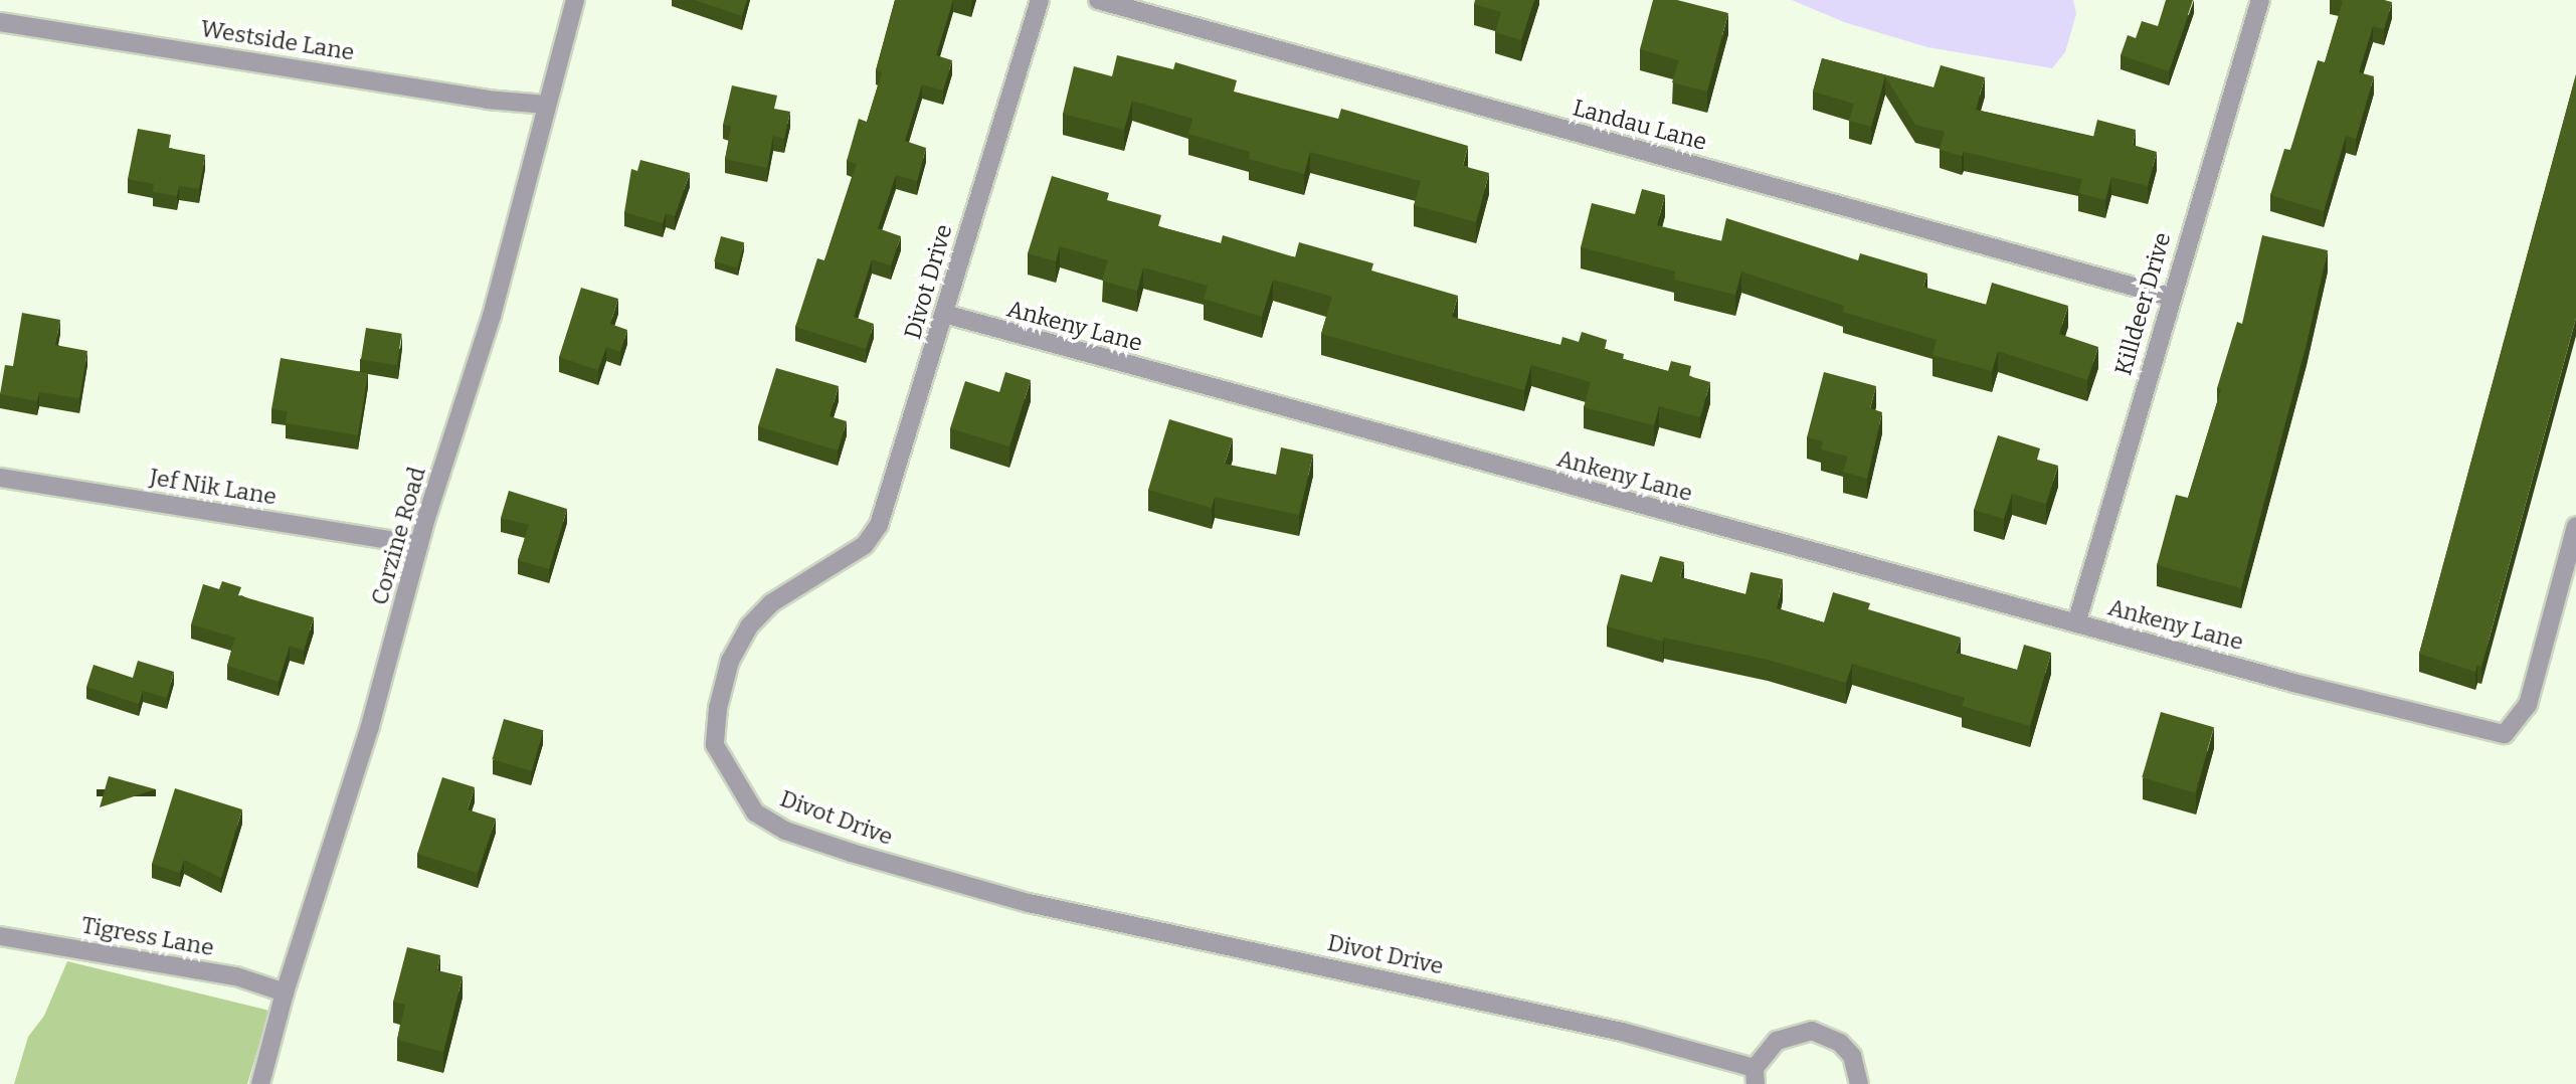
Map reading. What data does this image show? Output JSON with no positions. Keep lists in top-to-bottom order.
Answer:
{
  "streets": {
    "street": [
      "Westside Lane",
      "Landau Lane",
      "Divot Drive",
      "Killdeer Drive",
      "Ankeny Lane",
      "Jef Nik Lane",
      "Corzine Road",
      "Tigress Lane"
    ]
  },
  "crossings": [
    ["Westside Lane", "Corzine Road"],
    ["Landau Lane", "Killdeer Drive"],
    ["Divot Drive", "Ankeny Lane"],
    ["Killdeer Drive", "Ankeny Lane"],
    ["Jef Nik Lane", "Corzine Road"],
    ["Corzine Road", "Tigress Lane"]
  ]
}
